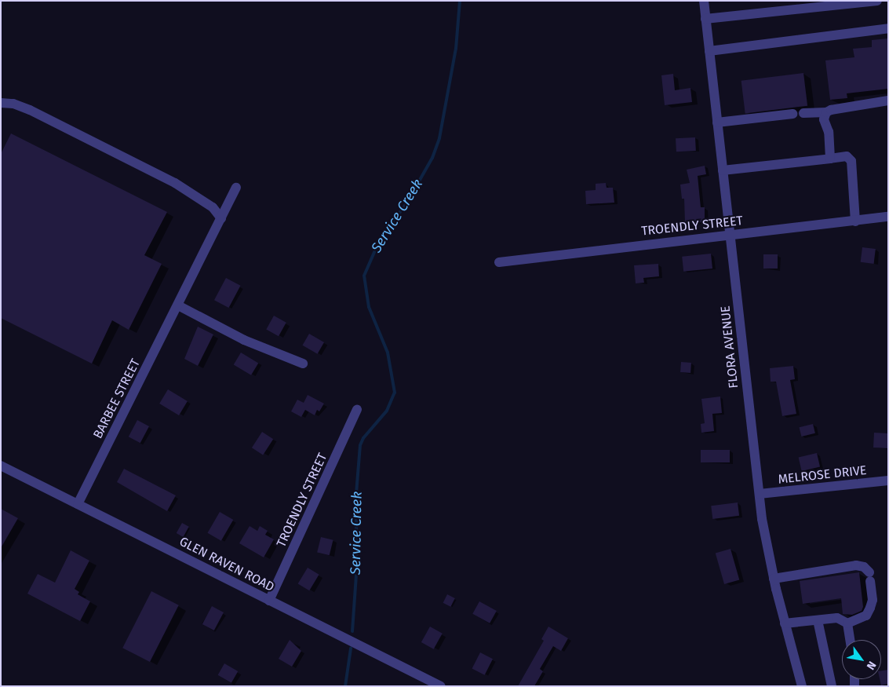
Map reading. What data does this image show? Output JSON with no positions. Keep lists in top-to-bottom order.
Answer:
{
  "streets": {
    "street": [
      "TROENDLY STREET",
      "FLORA AVENUE",
      "BARBEE STREET",
      "MELROSE DRIVE",
      "GLEN RAVEN ROAD"
    ]
  },
  "crossings": [
    ["TROENDLY STREET", "FLORA AVENUE"],
    ["TROENDLY STREET", "GLEN RAVEN ROAD"],
    ["FLORA AVENUE", "MELROSE DRIVE"],
    ["BARBEE STREET", "GLEN RAVEN ROAD"]
  ],
  "water": ["Service Creek"],
  "north": "bottom right"
}
